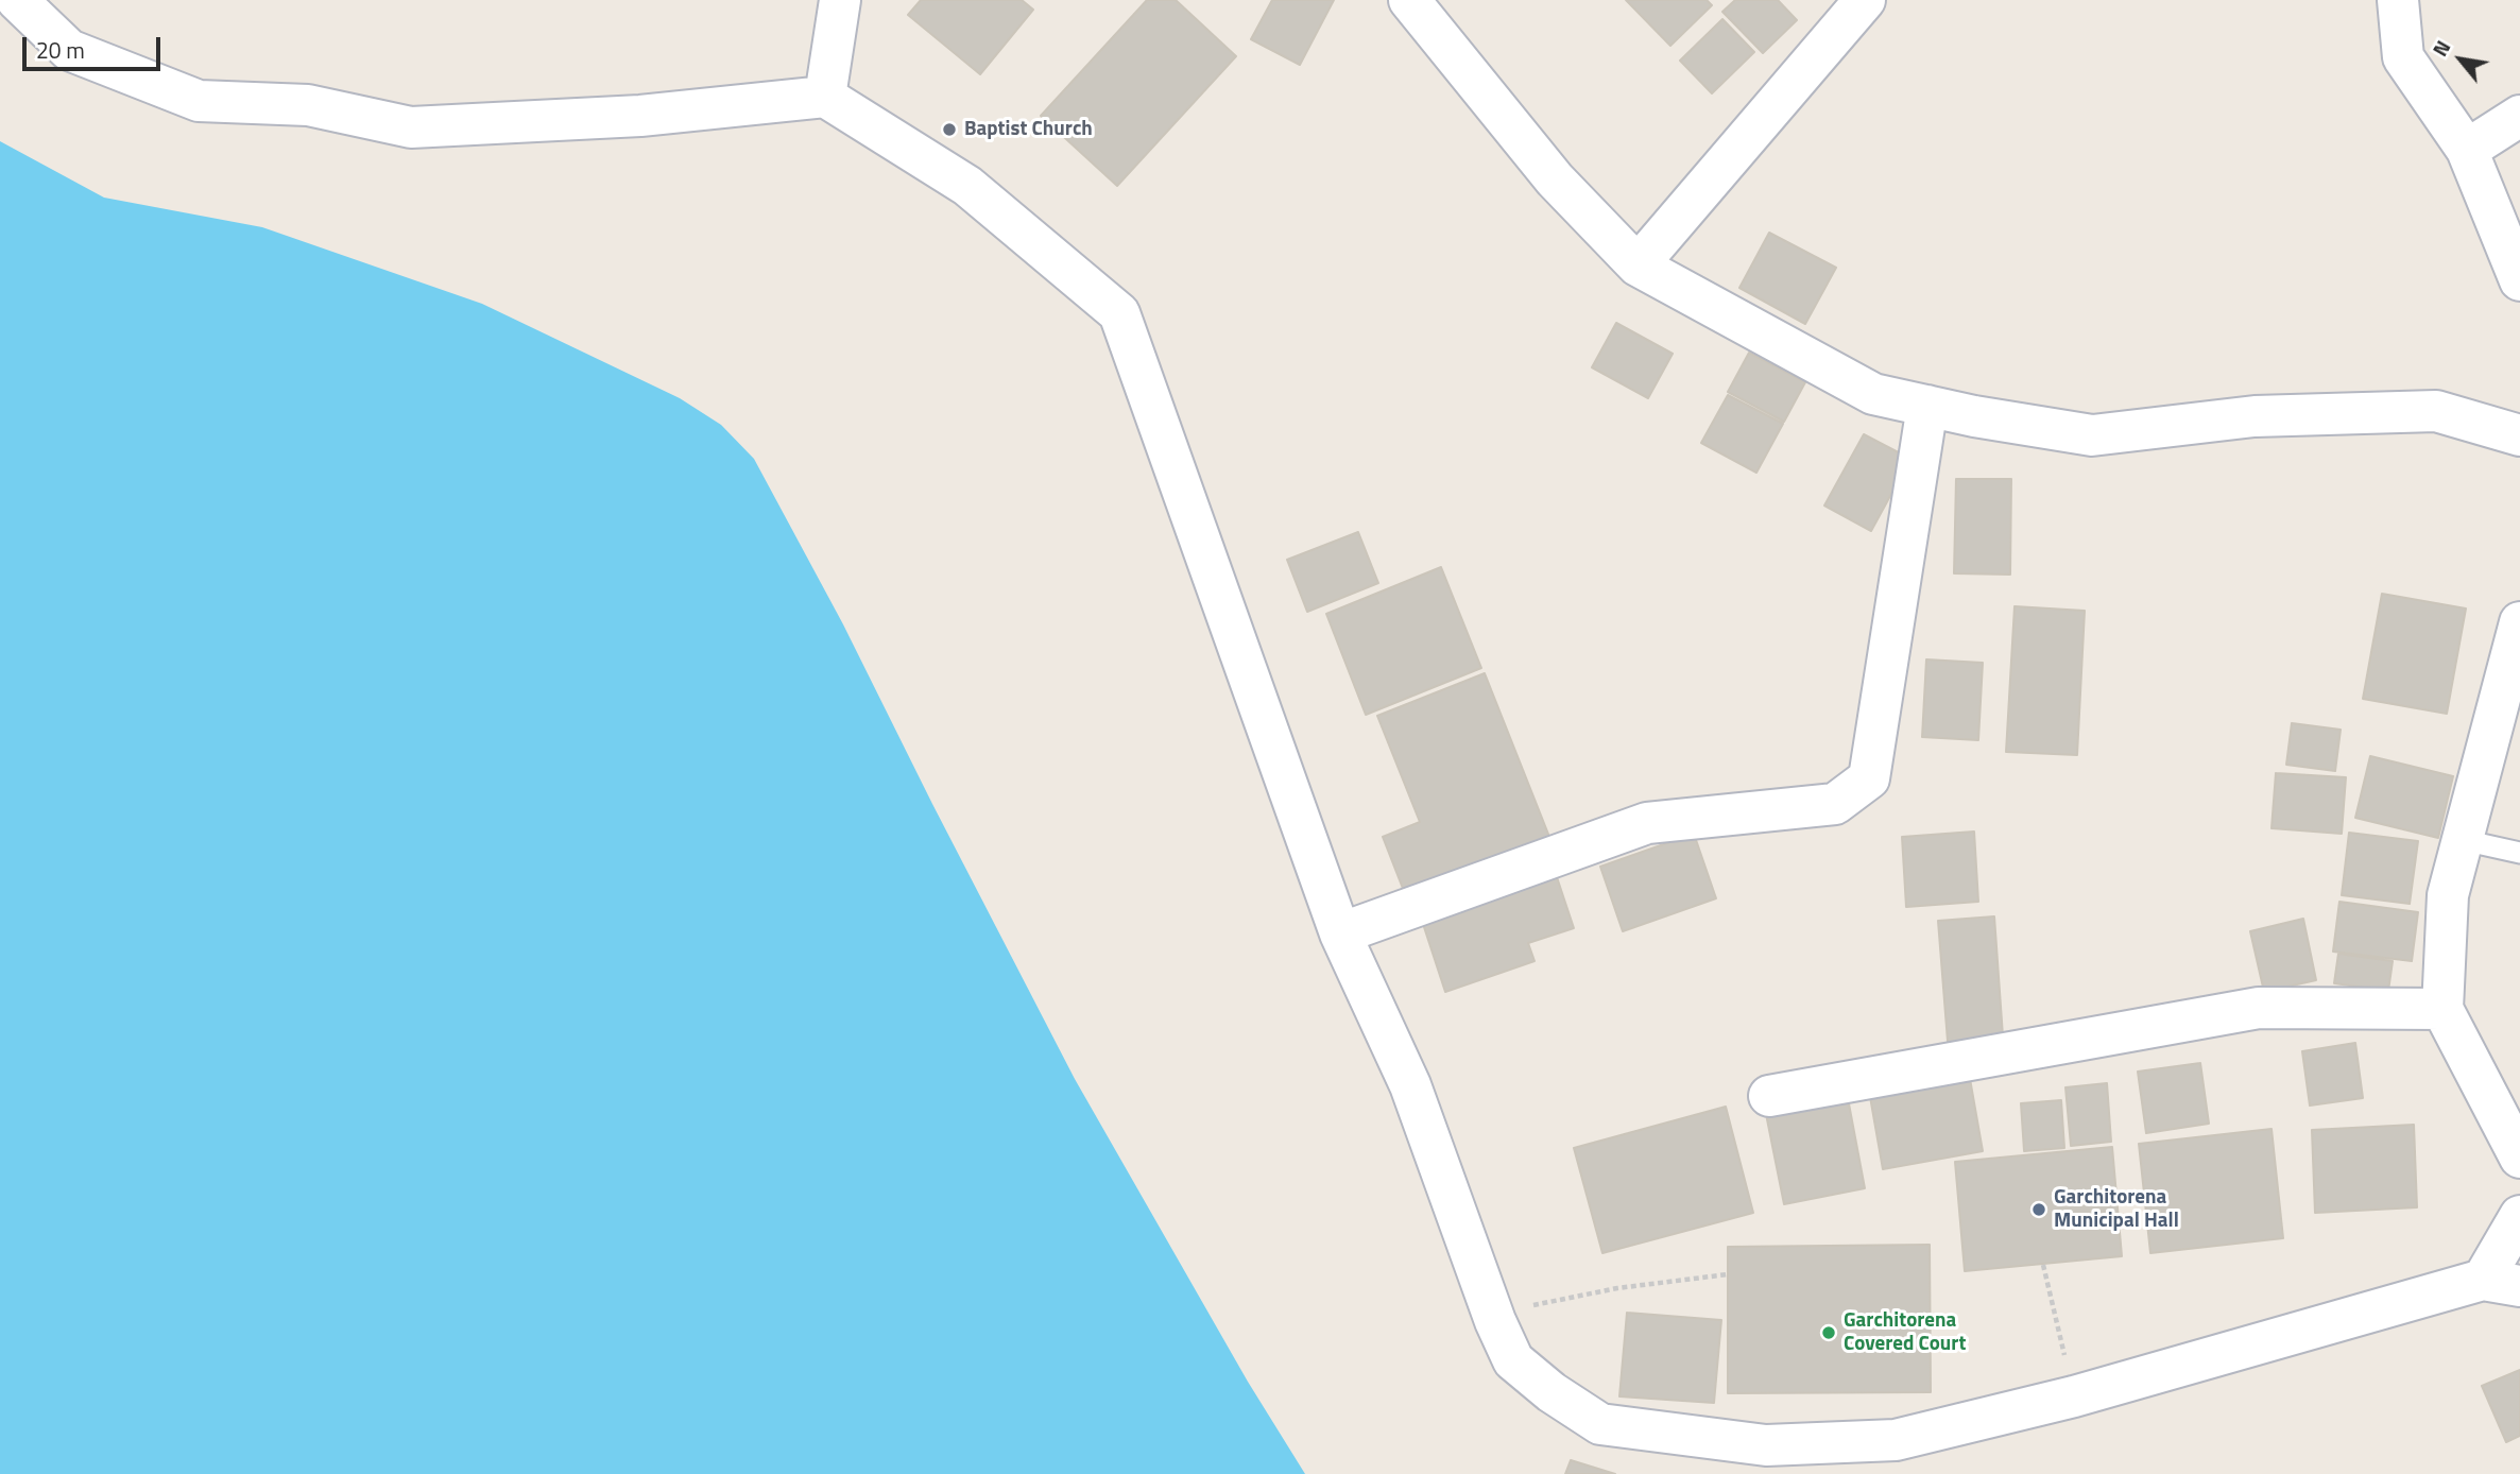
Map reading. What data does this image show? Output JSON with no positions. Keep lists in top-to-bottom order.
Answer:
{
  "places": ["Baptist Church", "Garchitorena Municipal Hall", "Garchitorena Covered Court"],
  "scale_bar": "20 m",
  "north": "top left"
}
